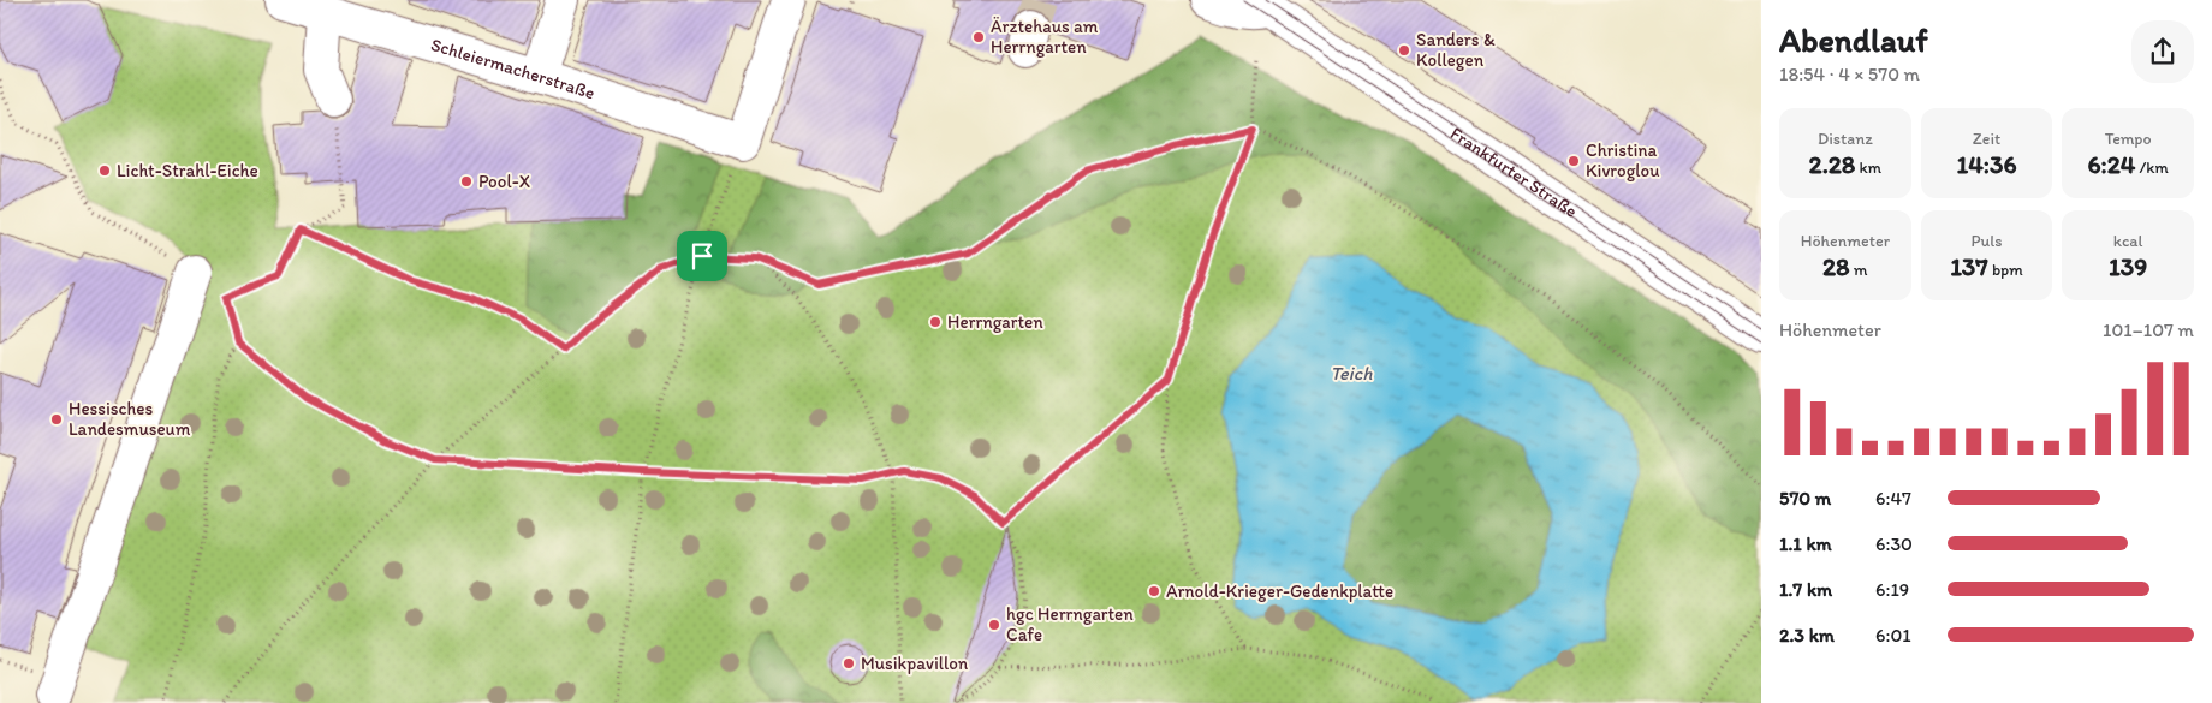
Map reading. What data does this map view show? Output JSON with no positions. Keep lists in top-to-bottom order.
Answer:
{
  "streets": {
    "street": ["Schleiermacherstraße", "Frankfurter Straße"]
  },
  "water": ["Teich"],
  "places": [
    "Ärztehaus am Herrngarten",
    "Sanders & Kollegen",
    "Christina Kivroglou",
    "Licht-Strahl-Eiche",
    "Pool-X",
    "Herrngarten",
    "Hessisches Landesmuseum",
    "Arnold-Krieger-Gedenkplatte",
    "hgc Herrngarten Cafe",
    "Musikpavillon"
  ],
  "page": {
    "heading": ["Abendlauf", "18:54 · 4 × 570 m"],
    "stats": [
      ["Distanz", "2.28 km"],
      ["Zeit", "14:36"],
      ["Tempo", "6:24 /km"],
      ["Höhenmeter", "28 m"],
      ["Puls", "137 bpm"],
      ["kcal", "139"]
    ],
    "chart": ["Höhenmeter", "101–107 m"],
    "list": [
      {
        "name": "570 m",
        "note": "6:47"
      },
      {
        "name": "1.1 km",
        "note": "6:30"
      },
      {
        "name": "1.7 km",
        "note": "6:19"
      },
      {
        "name": "2.3 km",
        "note": "6:01"
      }
    ]
  }
}
